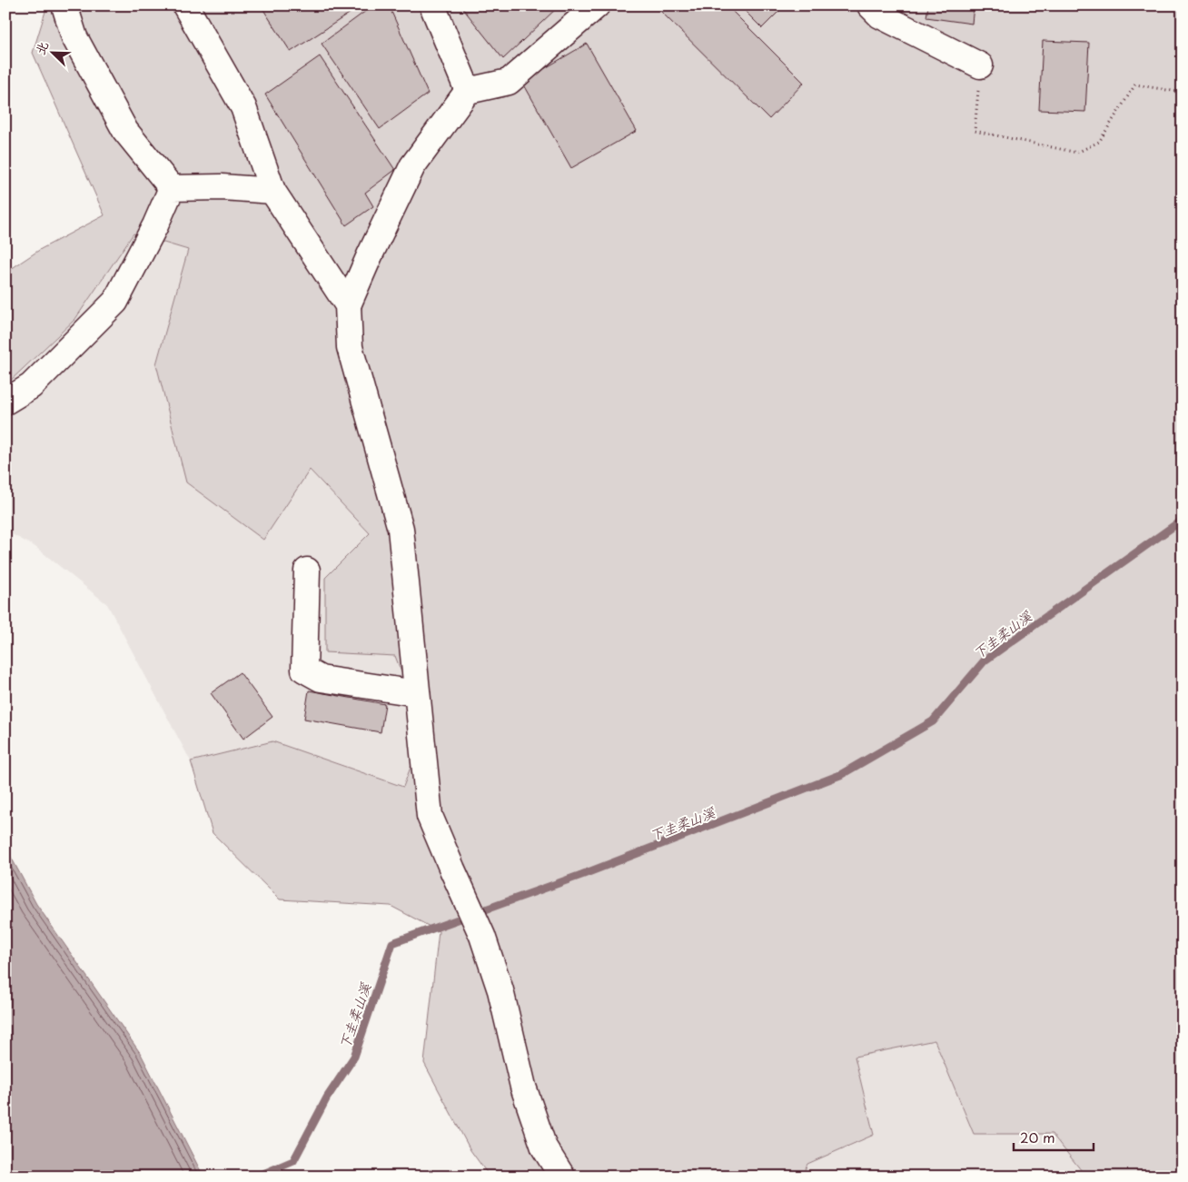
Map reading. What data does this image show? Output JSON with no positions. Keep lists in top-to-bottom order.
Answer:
{
  "water": ["下圭柔山溪"],
  "scale_bar": "20 m",
  "north": "top left"
}
